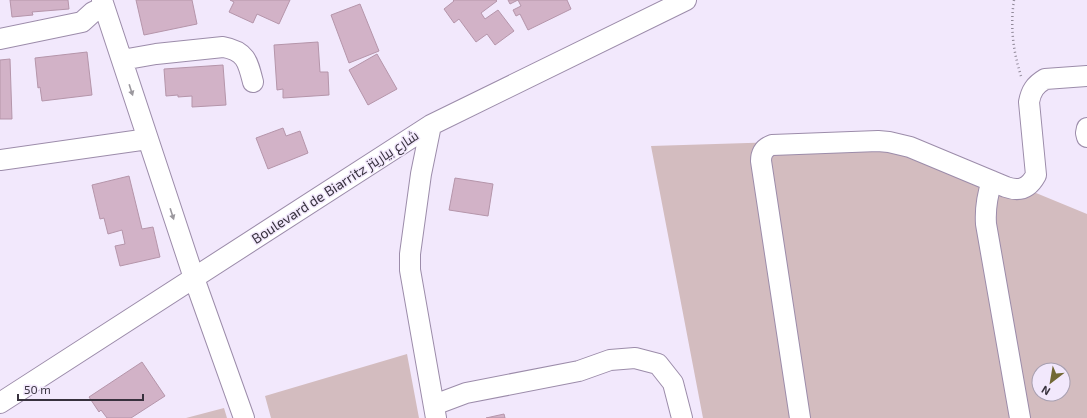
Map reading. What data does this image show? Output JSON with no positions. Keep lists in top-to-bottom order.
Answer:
{
  "streets": {
    "street": ["Boulevard de Biarritz شارع بياريتز"]
  },
  "scale_bar": "50 m",
  "north": "bottom left"
}
